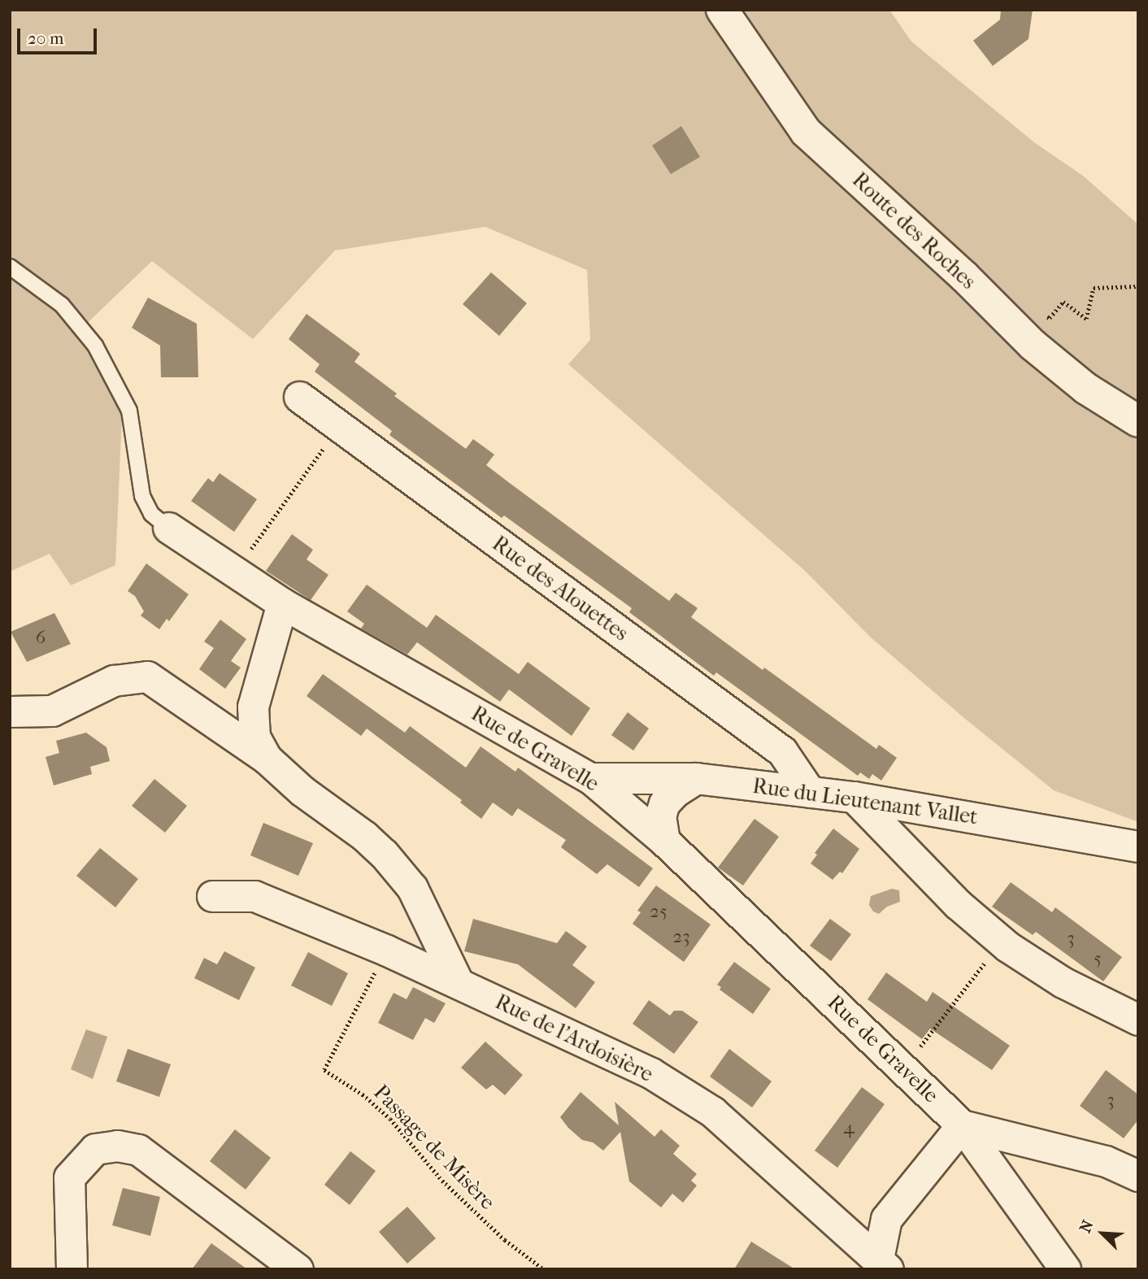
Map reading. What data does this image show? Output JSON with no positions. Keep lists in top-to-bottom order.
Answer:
{
  "streets": {
    "street": [
      "Route des Roches",
      "Rue des Alouettes",
      "Rue de Gravelle",
      "Rue du Lieutenant Vallet",
      "Rue de l'Ardoisière"
    ],
    "path": ["Passage de Misère"]
  },
  "crossings": [
    ["Rue des Alouettes", "Rue du Lieutenant Vallet"],
    ["Rue de Gravelle", "Rue du Lieutenant Vallet"],
    ["Rue de l'Ardoisière", "Passage de Misère"]
  ],
  "house_numbers": [
    "6",
    "25",
    "23",
    "3",
    "5",
    "3",
    "4"
  ],
  "scale_bar": "20 m",
  "north": "top left"
}
